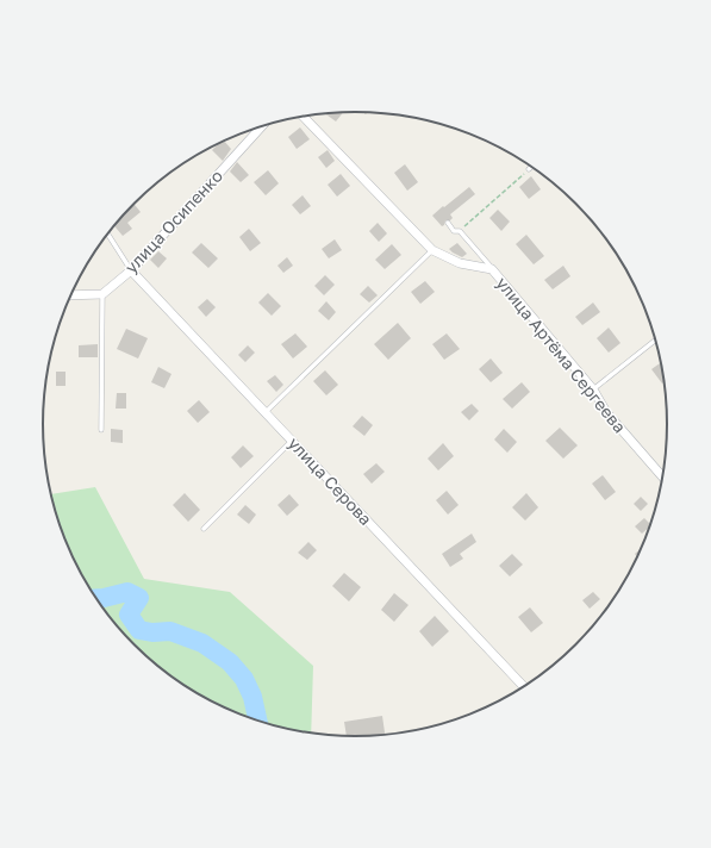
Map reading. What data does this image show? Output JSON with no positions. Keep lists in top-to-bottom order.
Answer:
{
  "streets": {
    "street": ["улица Осипенко", "улица Артёма Сергеева", "улица Серова"]
  },
  "crossings": [
    ["улица Осипенко", "улица Серова"]
  ]
}
